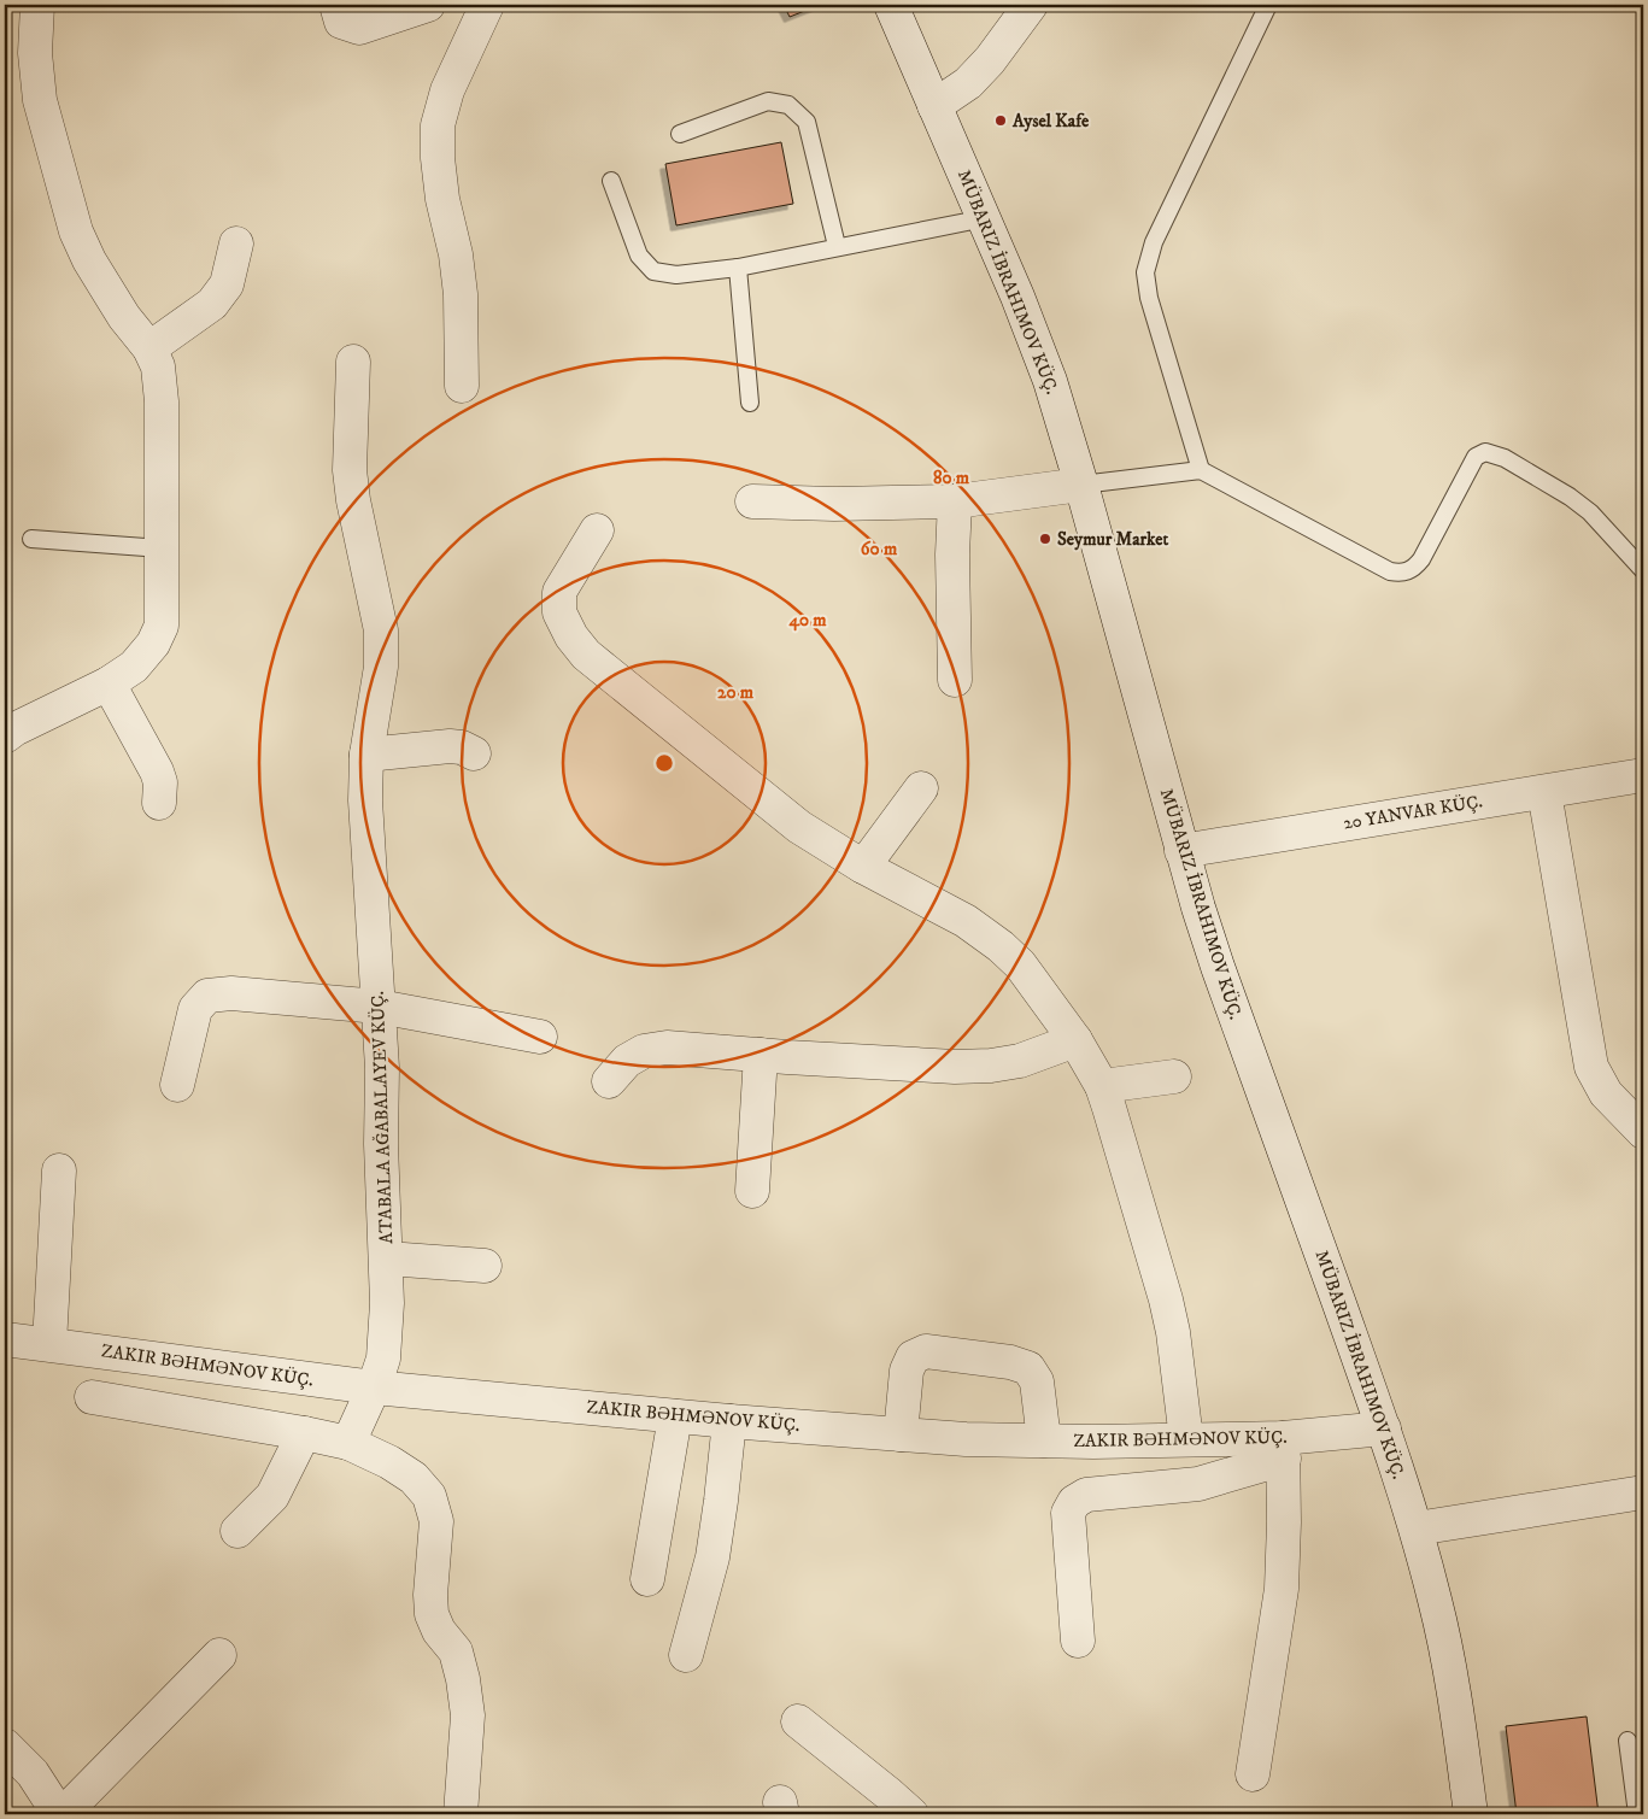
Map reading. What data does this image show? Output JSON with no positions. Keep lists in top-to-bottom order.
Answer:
{
  "streets": {
    "street": [
      "MÜBARIZ İBRAHIMOV KÜÇ.",
      "20 YANVAR KÜÇ.",
      "ATABALA AĞABALAYEV KÜÇ.",
      "ZAKIR BƏHMƏNOV KÜÇ."
    ]
  },
  "crossings": [
    ["MÜBARIZ İBRAHIMOV KÜÇ.", "20 YANVAR KÜÇ."],
    ["MÜBARIZ İBRAHIMOV KÜÇ.", "ZAKIR BƏHMƏNOV KÜÇ."],
    ["ATABALA AĞABALAYEV KÜÇ.", "ZAKIR BƏHMƏNOV KÜÇ."]
  ],
  "places": ["Aysel Kafe", "Seymur Market"],
  "rings": [
    "80 m",
    "60 m",
    "40 m",
    "20 m"
  ]
}
